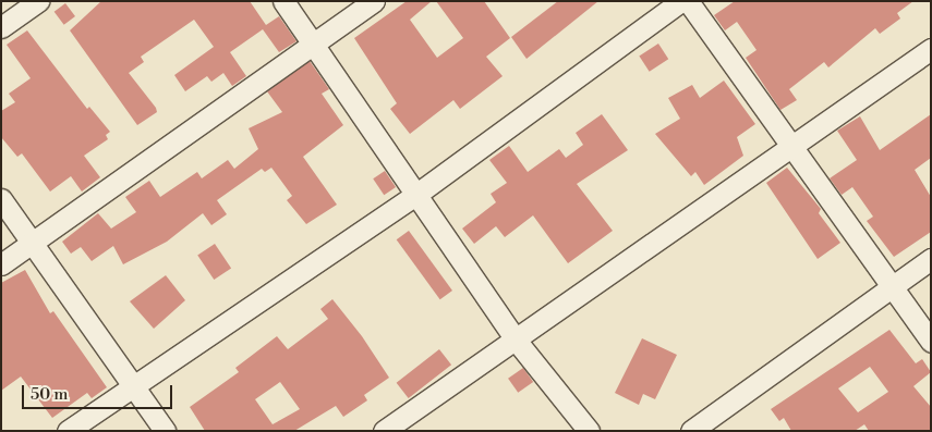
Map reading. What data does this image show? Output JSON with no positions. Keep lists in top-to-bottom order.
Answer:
{
  "scale_bar": "50 m"
}
